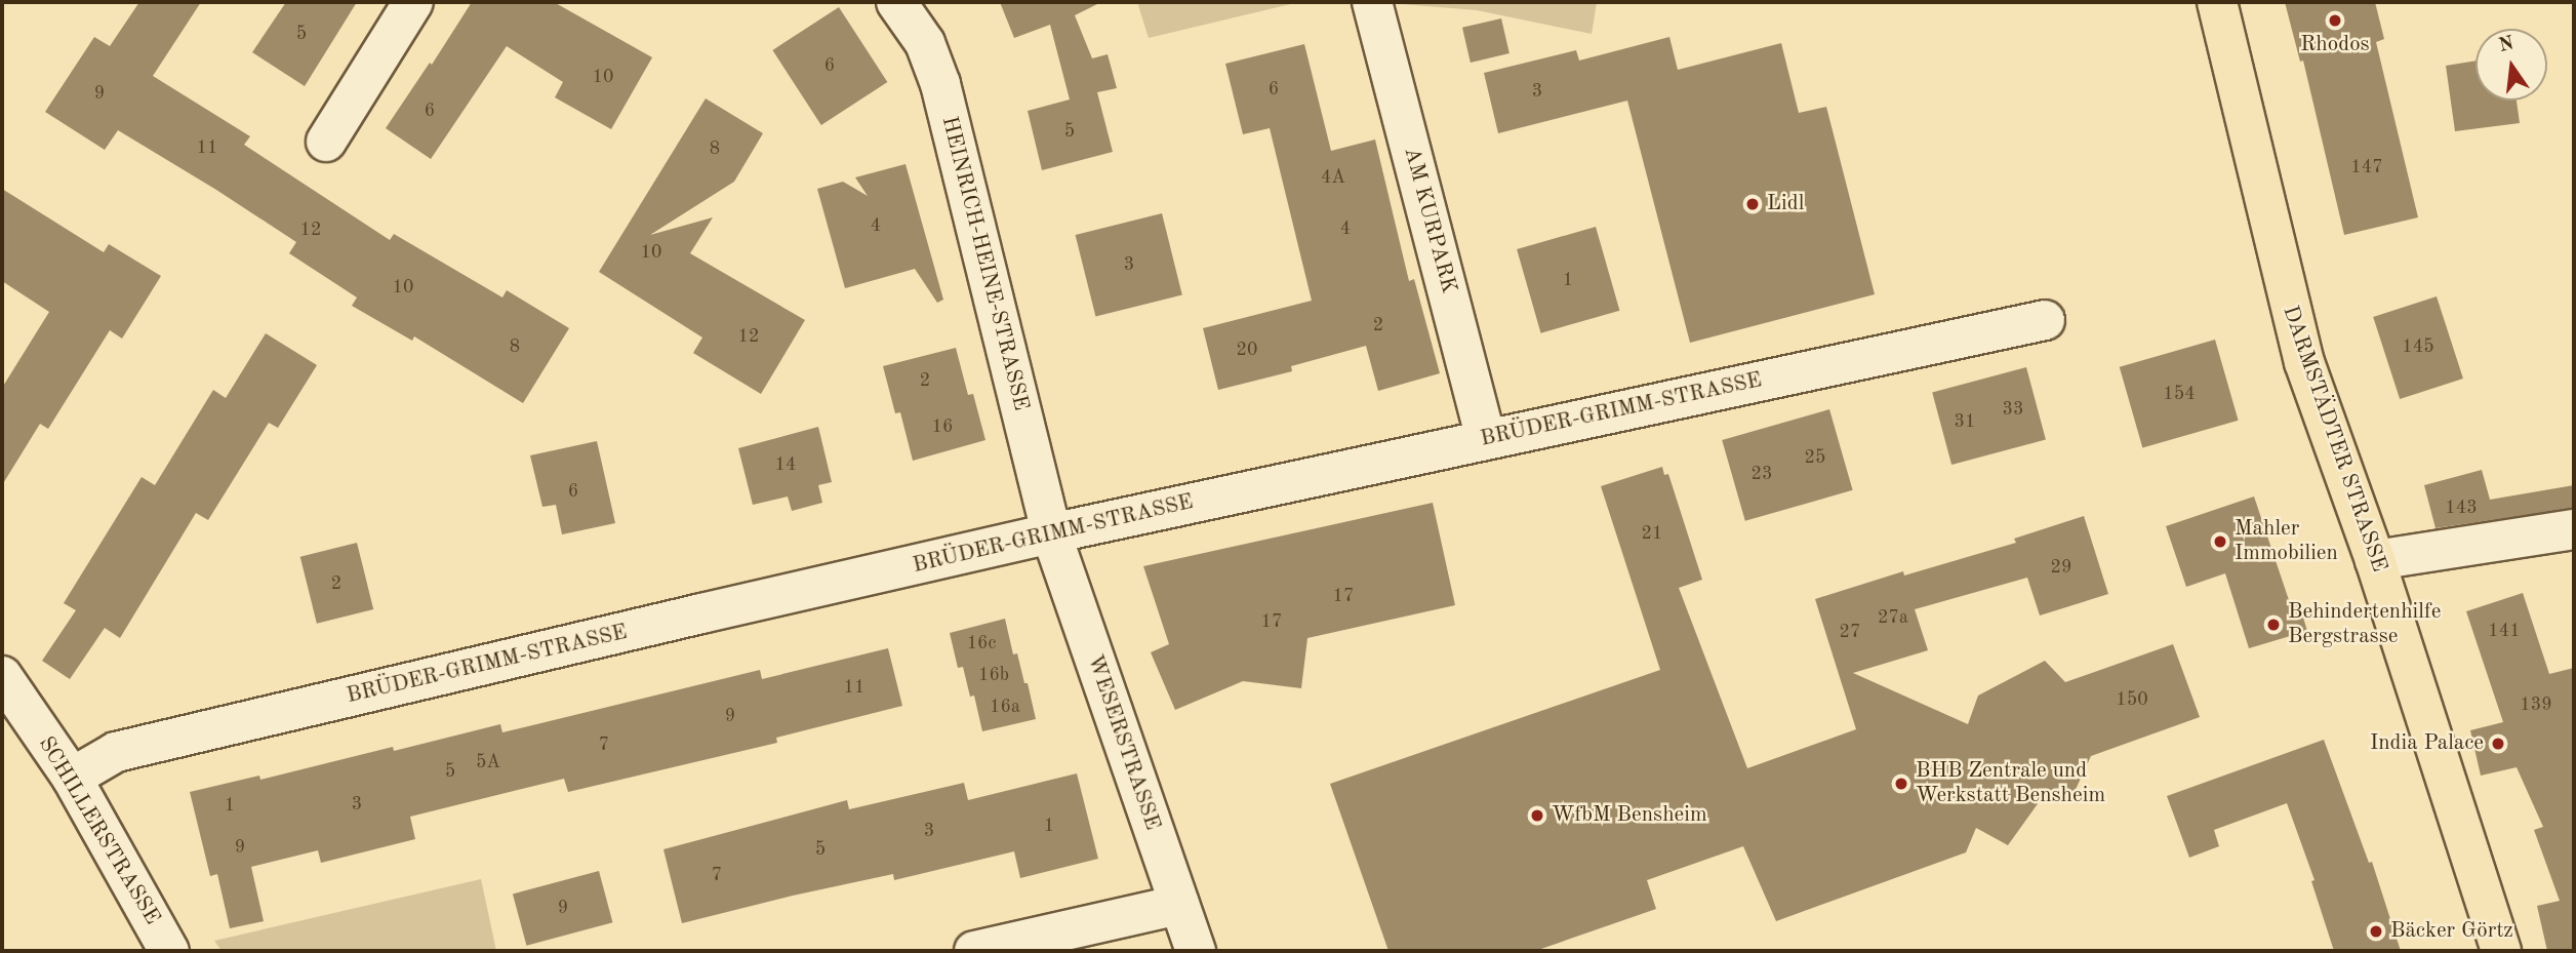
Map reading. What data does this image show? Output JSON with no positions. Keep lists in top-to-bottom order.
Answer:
{
  "streets": {
    "main road": ["DARMSTÄDTER STRASSE"],
    "street": [
      "AM KURPARK",
      "HEINRICH-HEINE-STRASSE",
      "BRÜDER-GRIMM-STRASSE",
      "WESERSTRASSE",
      "SCHILLERSTRASSE"
    ]
  },
  "crossings": [
    ["AM KURPARK", "BRÜDER-GRIMM-STRASSE"],
    ["HEINRICH-HEINE-STRASSE", "BRÜDER-GRIMM-STRASSE"],
    ["HEINRICH-HEINE-STRASSE", "WESERSTRASSE"],
    ["BRÜDER-GRIMM-STRASSE", "WESERSTRASSE"],
    ["BRÜDER-GRIMM-STRASSE", "SCHILLERSTRASSE"]
  ],
  "places": [
    "Rhodos",
    "Lidl",
    "Mahler Immobilien",
    "Behindertenhilfe Bergstrasse",
    "India Palace",
    "BHB Zentrale und Werkstatt Bensheim",
    "WfbM Bensheim",
    "Bäcker Görtz"
  ],
  "house_numbers": [
    "5",
    "6",
    "10",
    "6",
    "3",
    "9",
    "6",
    "5",
    "11",
    "8",
    "147",
    "4A",
    "4",
    "4",
    "12",
    "10",
    "3",
    "1",
    "10",
    "2",
    "12",
    "8",
    "145",
    "20",
    "2",
    "154",
    "33",
    "31",
    "16",
    "25",
    "14",
    "23",
    "6",
    "143",
    "21",
    "29",
    "2",
    "17",
    "27a",
    "17",
    "141",
    "27",
    "16c",
    "16b",
    "11",
    "150",
    "139",
    "16a",
    "9",
    "7",
    "5A",
    "5",
    "3",
    "1",
    "1",
    "3",
    "9",
    "5",
    "7",
    "9"
  ],
  "north": "top"
}
